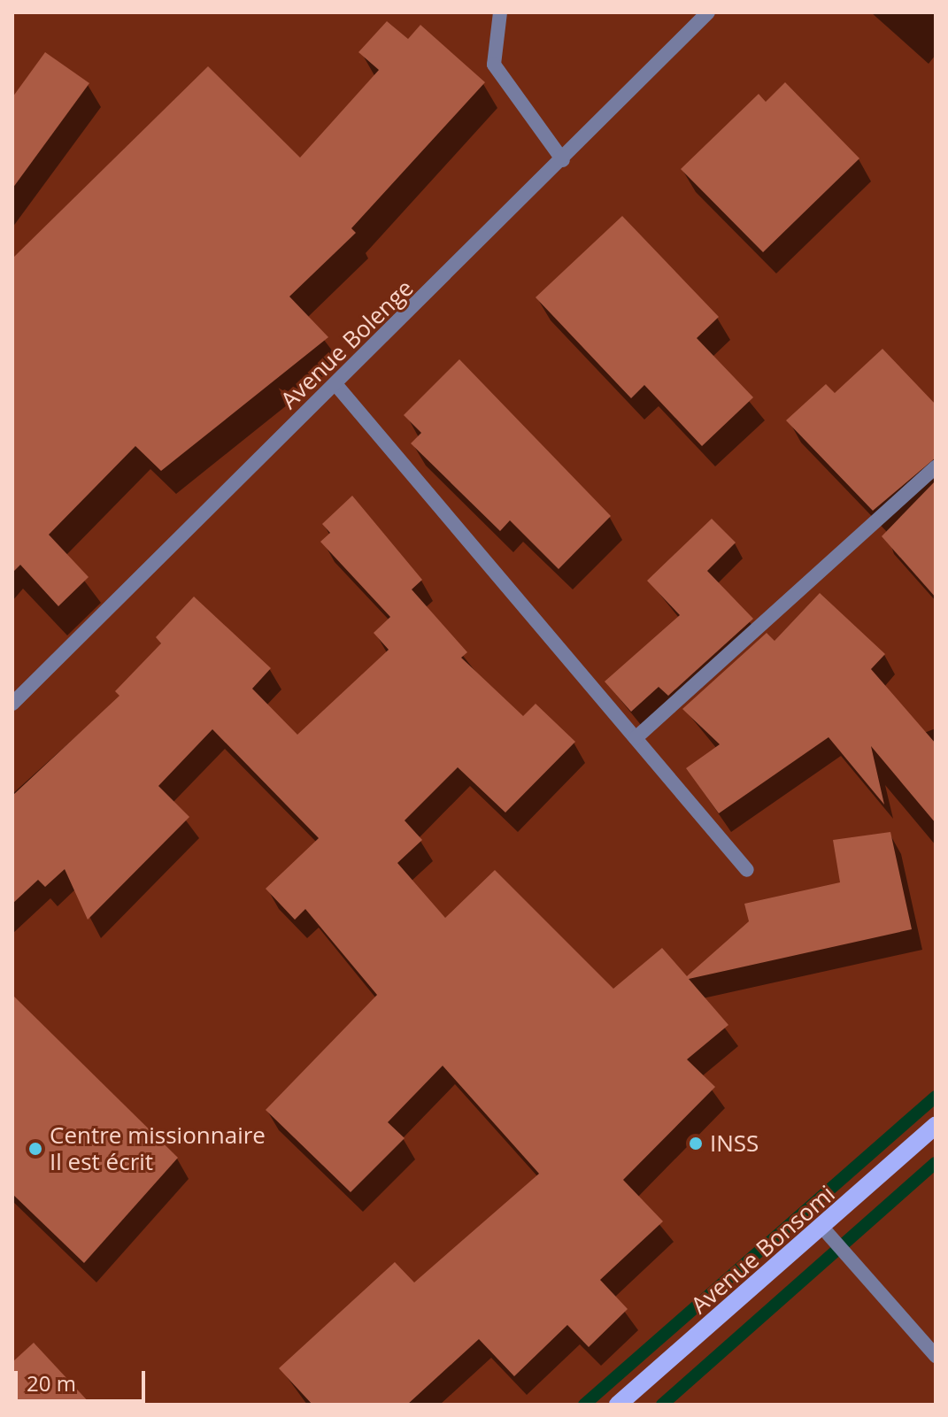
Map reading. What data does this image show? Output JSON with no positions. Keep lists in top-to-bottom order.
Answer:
{
  "streets": {
    "main road": ["Avenue Bonsomi"],
    "street": ["Avenue Bolenge"]
  },
  "places": ["INSS", "Centre missionnaire Il est écrit"],
  "scale_bar": "20 m"
}
